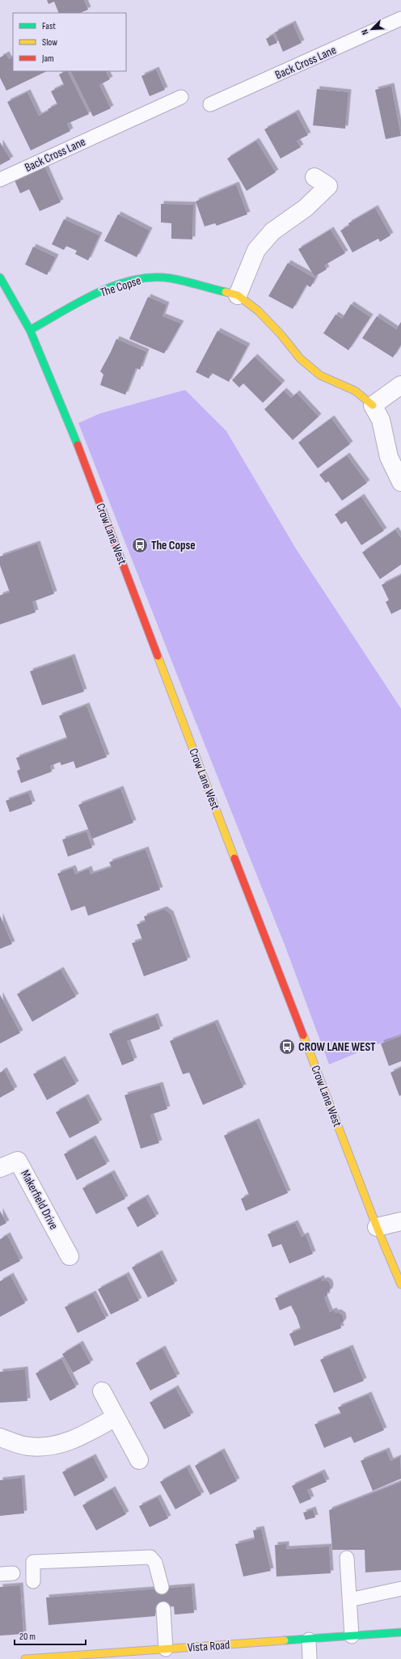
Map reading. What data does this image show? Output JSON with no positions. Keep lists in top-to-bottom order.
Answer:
{
  "streets": {
    "main road": ["The Copse", "Crow Lane West", "Vista Road"],
    "street": ["Makerfield Drive"],
    "lane": ["Back Cross Lane"]
  },
  "crossings": [
    ["The Copse", "Crow Lane West"]
  ],
  "places": {
    "bus stop": ["The Copse", "CROW LANE WEST"]
  },
  "legend": ["Fast", "Slow", "Jam"],
  "scale_bar": "20 m",
  "north": "bottom left"
}
